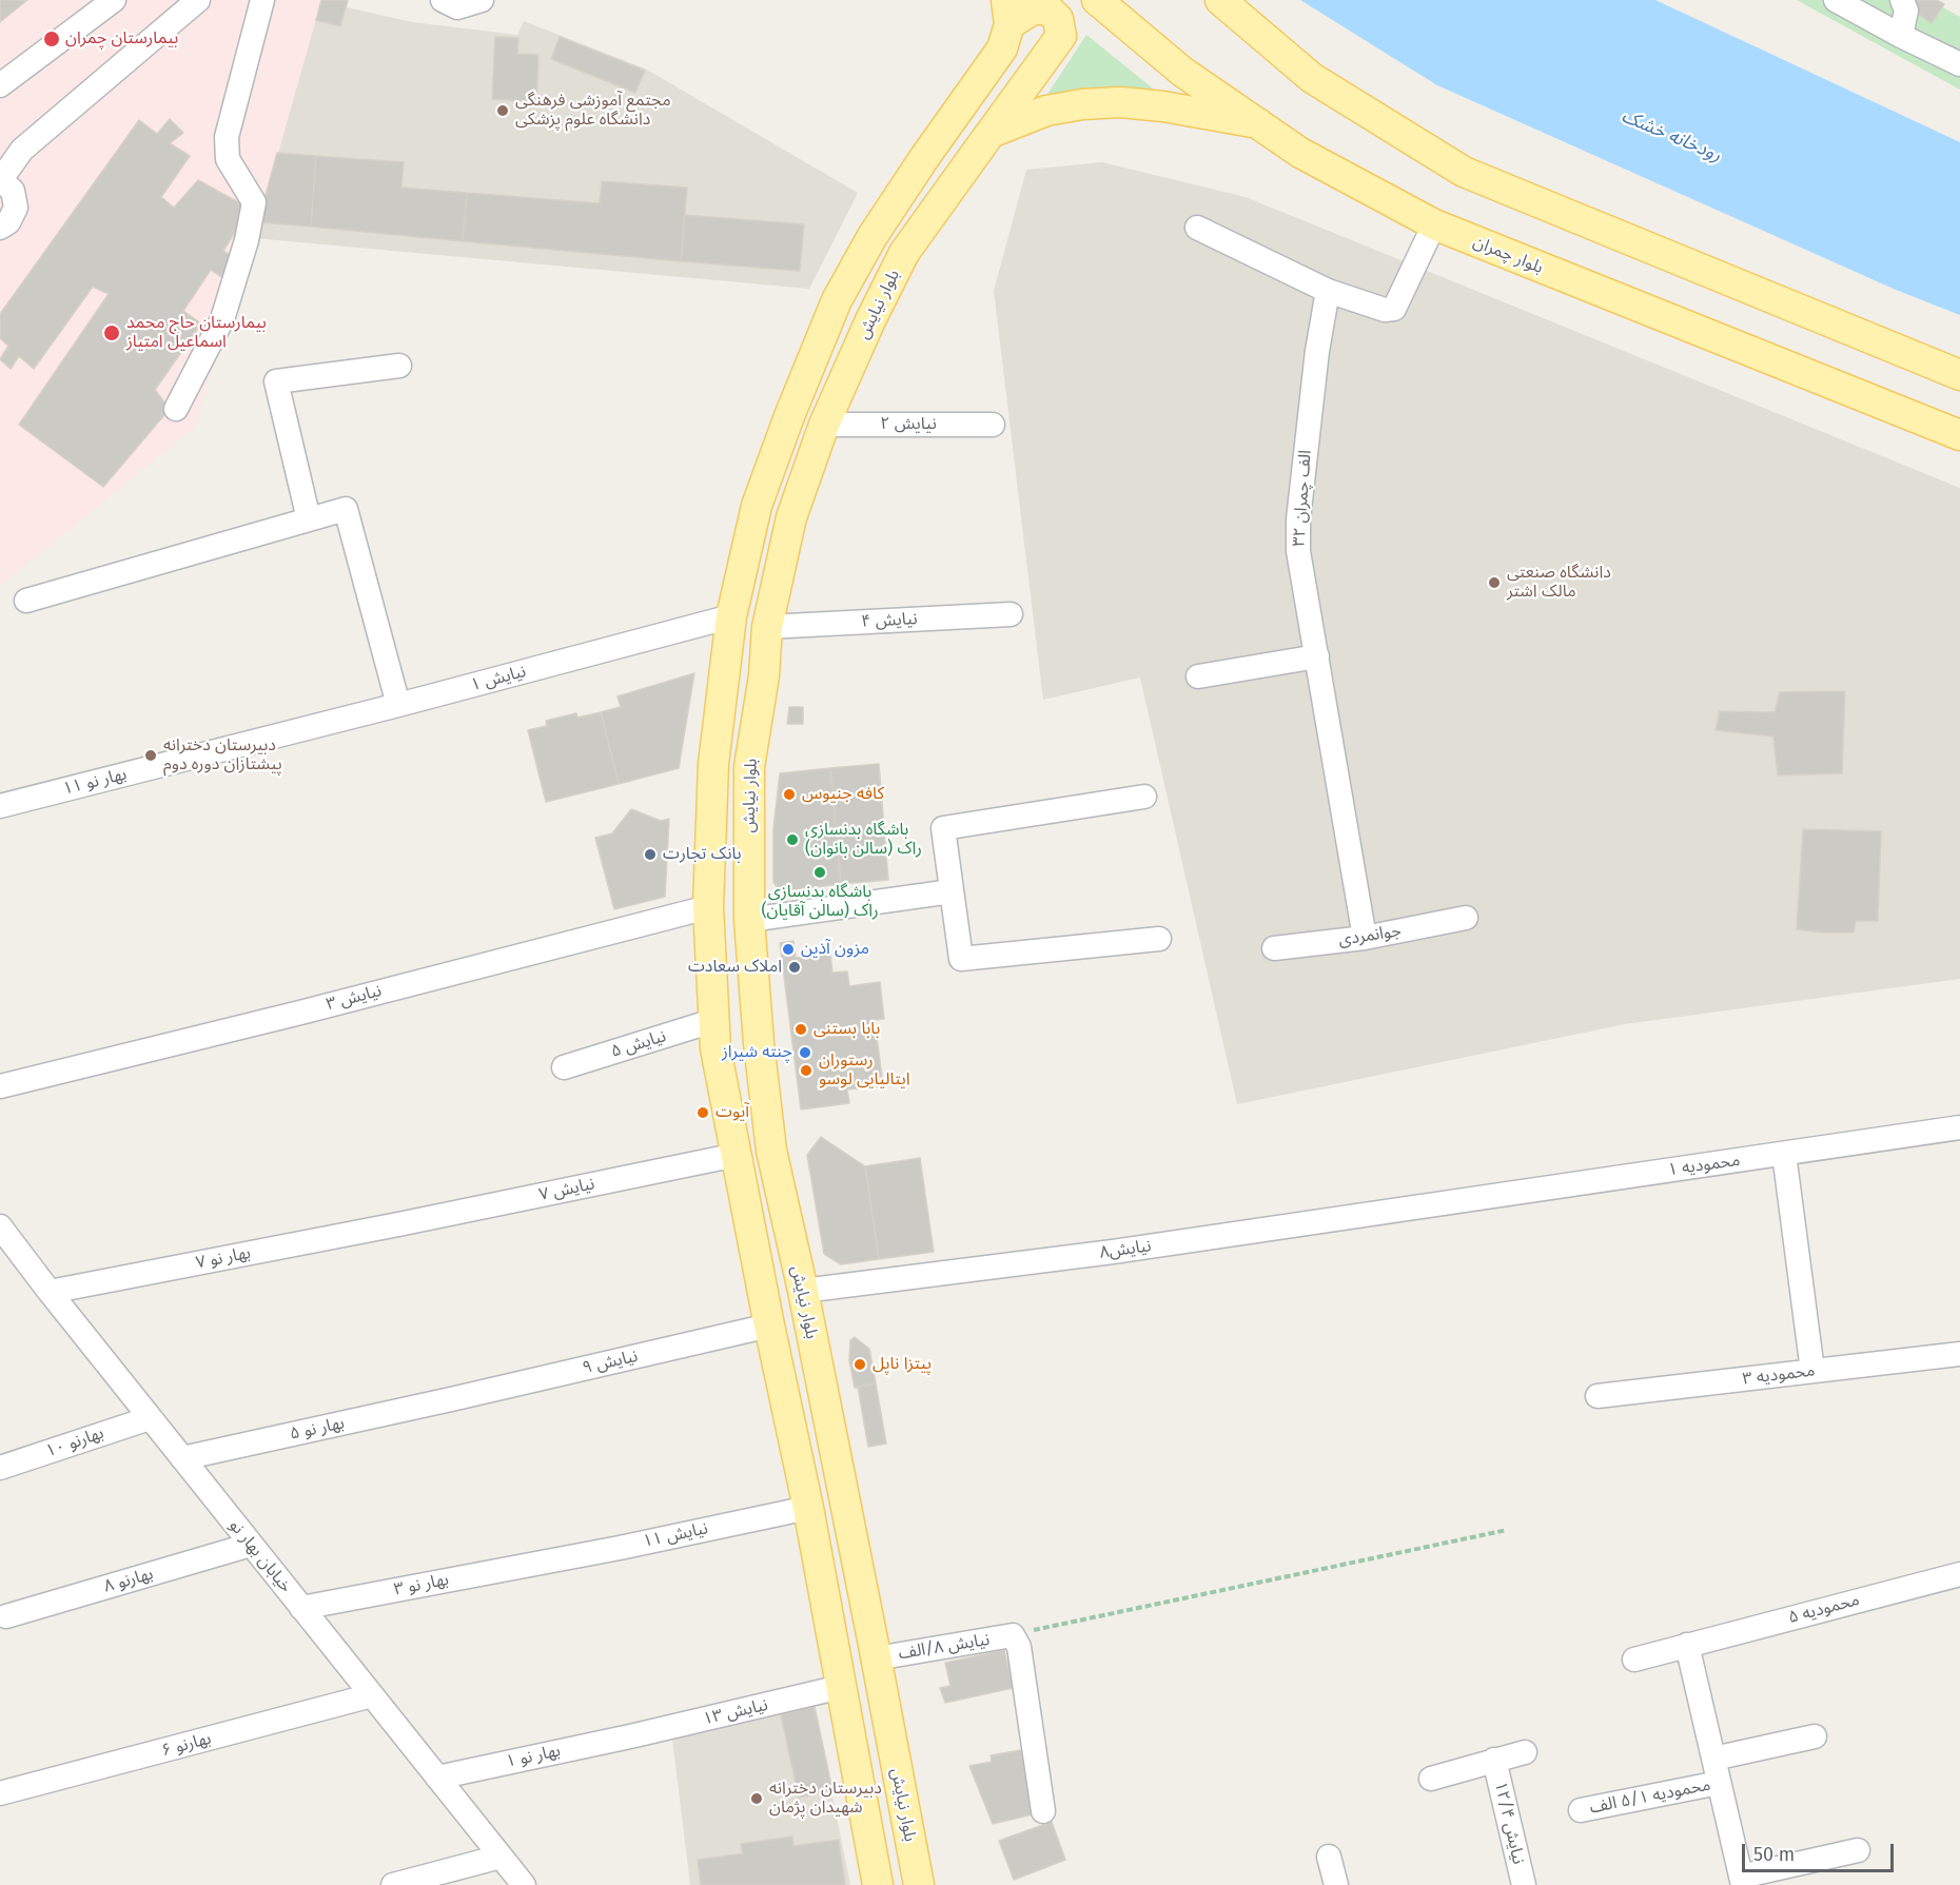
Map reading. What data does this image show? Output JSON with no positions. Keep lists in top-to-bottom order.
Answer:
{
  "streets": {
    "main road": ["بلوار چمران", "بلوار نیایش"],
    "street": [
      "نیایش ۲",
      "۳۲ الف چمران",
      "نیایش ۴",
      "نیایش ۱",
      "۱۱ بهار نو",
      "جوانمردی",
      "نیایش ۳",
      "نیایش ۵",
      "۱ محمودیه",
      "نیایش ۷",
      "نیایش۸",
      "۷ بهار نو",
      "نیایش ۹",
      "۳ محمودیه",
      "۵ بهار نو",
      "۱۰ بهارنو",
      "نیایش ۱۱",
      "خیابان بهار نو",
      "۸ بهارنو",
      "۳ بهار نو",
      "۵ محمودیه",
      "نیایش ۸/الف",
      "نیایش ۱۳",
      "۶ بهارنو",
      "۱ بهار نو",
      "محمودیه ۵/۱ الف",
      "۱۲/۴ نیایش"
    ]
  },
  "crossings": [
    ["بلوار نیایش", "نیایش ۲"],
    ["بلوار نیایش", "نیایش ۴"],
    ["بلوار نیایش", "نیایش۸"],
    ["بلوار نیایش", "نیایش ۸/الف"],
    ["۳۲ الف چمران", "جوانمردی"],
    ["نیایش ۱", "۱۱ بهار نو"],
    ["۱ محمودیه", "نیایش۸"],
    ["نیایش ۷", "۷ بهار نو"],
    ["۷ بهار نو", "خیابان بهار نو"],
    ["نیایش ۹", "۵ بهار نو"],
    ["۵ بهار نو", "خیابان بهار نو"],
    ["۱۰ بهارنو", "خیابان بهار نو"],
    ["نیایش ۱۱", "۳ بهار نو"],
    ["خیابان بهار نو", "۸ بهارنو"],
    ["خیابان بهار نو", "۳ بهار نو"],
    ["خیابان بهار نو", "۶ بهارنو"],
    ["خیابان بهار نو", "۱ بهار نو"],
    ["نیایش ۱۳", "۱ بهار نو"]
  ],
  "water": ["رودخانه خشک"],
  "places": [
    "بیمارستان چمران",
    "مجتمع آموزشی فرهنگی دانشگاه علوم پزشکی",
    "بیمارستان حاج محمد اسماعیل امتیاز",
    "دانشگاه صنعتی مالک اشتر",
    "دبیرستان دخترانه پیشتازان دوره دوم",
    "کافه جنیوس",
    "باشگاه بدنسازی راک (سالن بانوان)",
    "بانک تجارت",
    "باشگاه بدنسازی راک (سالن آقایان)",
    "مزون آذین",
    "املاک سعادت",
    "بابا بستنی",
    "چنته شیراز",
    "رستوران ایتالیایی لوسو",
    "آیوت",
    "پیتزا ناپل",
    "دبیرستان دخترانه شهیدان پژمان"
  ],
  "scale_bar": "50 m"
}
